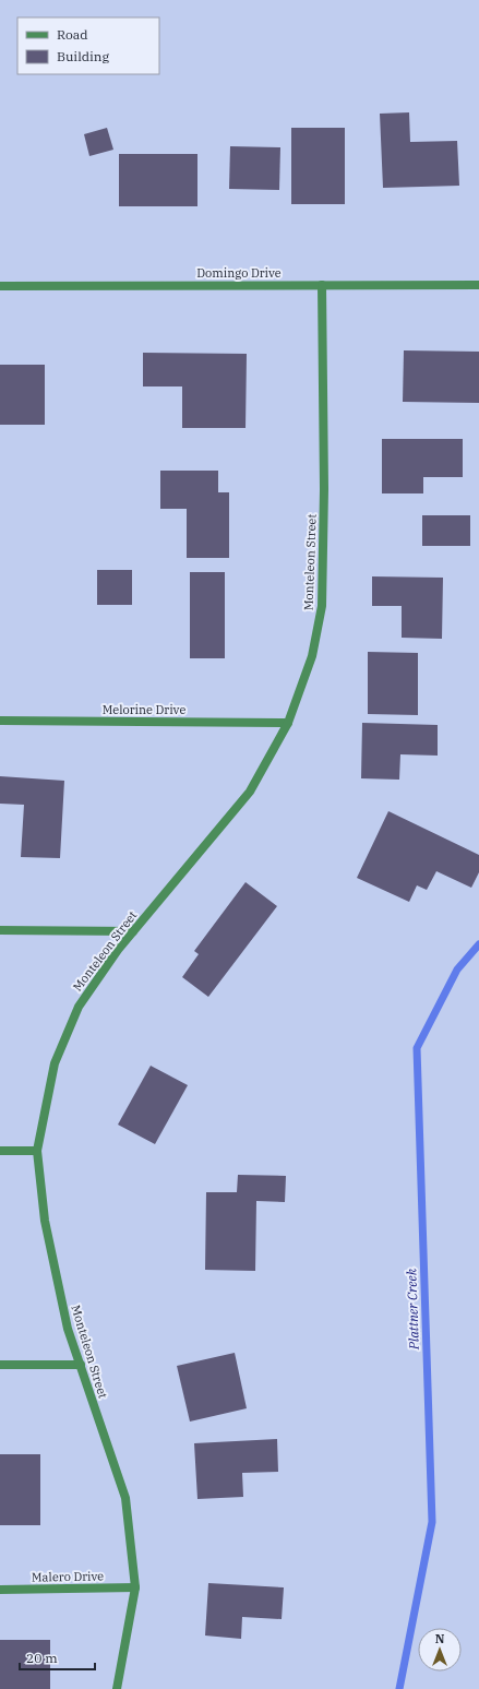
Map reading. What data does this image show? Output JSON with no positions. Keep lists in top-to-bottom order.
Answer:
{
  "streets": {
    "street": [
      "Domingo Drive",
      "Monteleon Street",
      "Melorine Drive",
      "Malero Drive"
    ]
  },
  "crossings": [
    ["Domingo Drive", "Monteleon Street"],
    ["Monteleon Street", "Melorine Drive"],
    ["Monteleon Street", "Malero Drive"]
  ],
  "water": ["Plattner Creek"],
  "legend": ["Road", "Building"],
  "scale_bar": "20 m",
  "north": "top"
}
